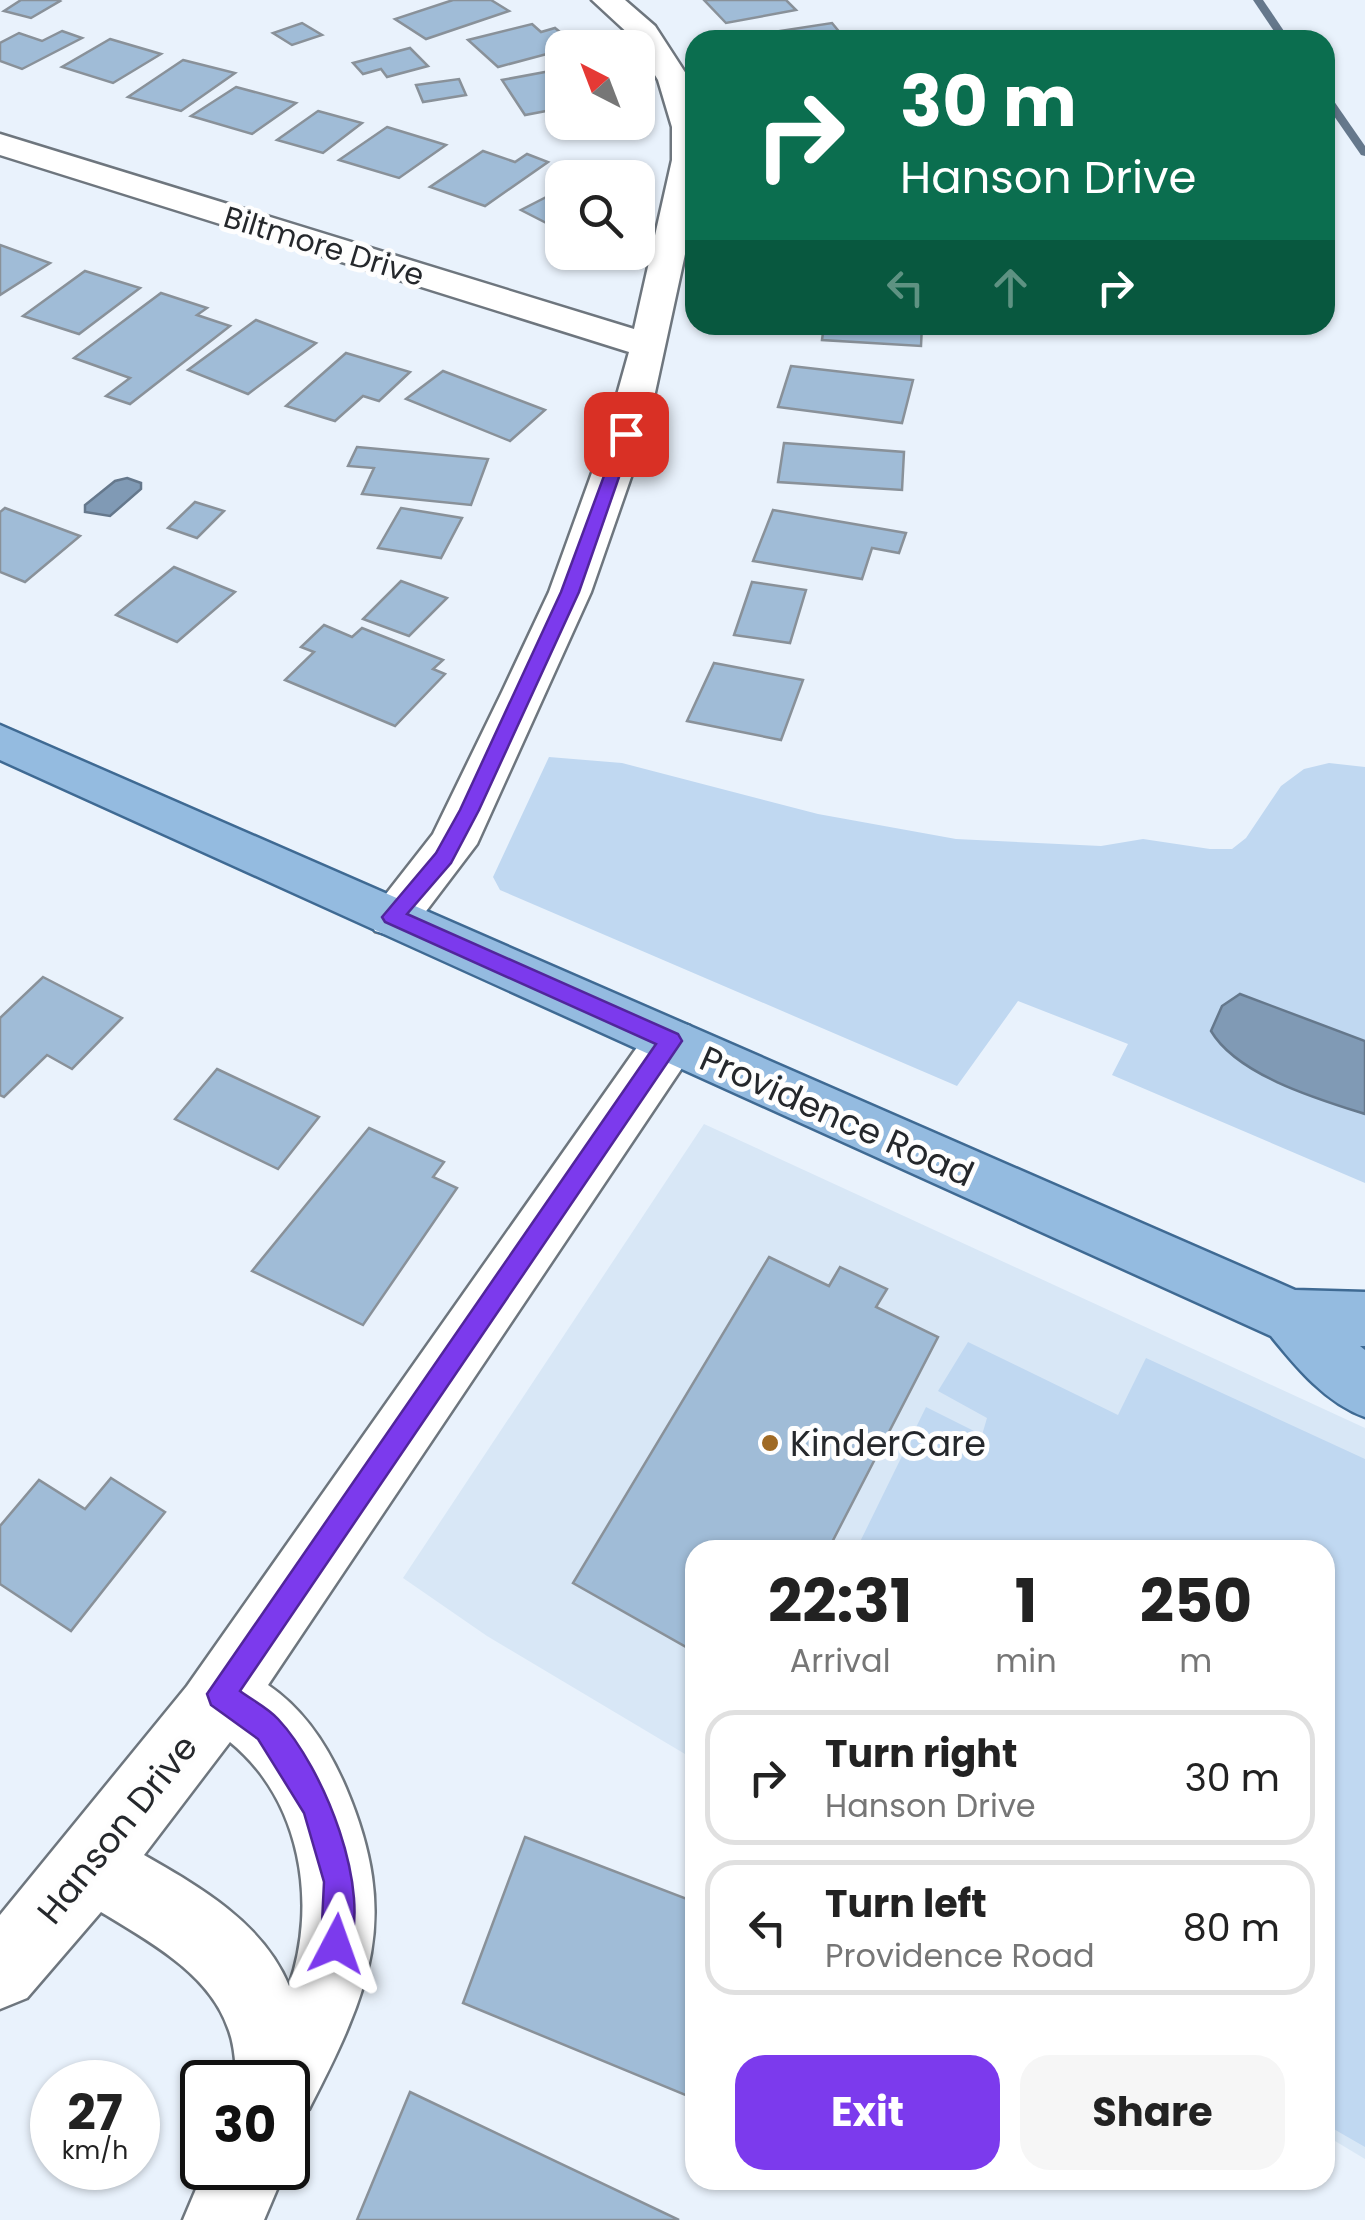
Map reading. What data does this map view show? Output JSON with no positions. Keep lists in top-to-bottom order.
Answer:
{
  "streets": {
    "main road": ["Providence Road"],
    "street": ["Biltmore Drive", "Hanson Drive"]
  },
  "crossings": [
    ["Providence Road", "Hanson Drive"]
  ],
  "places": ["KinderCare"],
  "north": "top left",
  "page": {
    "turn": ["30 m", "Hanson Drive"],
    "eta": [
      "22:31",
      "Arrival",
      "1",
      "min",
      "250",
      "m"
    ],
    "list": [
      {
        "name": "Turn right",
        "note": "Hanson Drive",
        "value": "30 m"
      },
      {
        "name": "Turn left",
        "note": "Providence Road",
        "value": "80 m"
      }
    ],
    "buttons": ["Exit", "Share"],
    "speed": "27 km/h",
    "limit": "30"
  }
}
